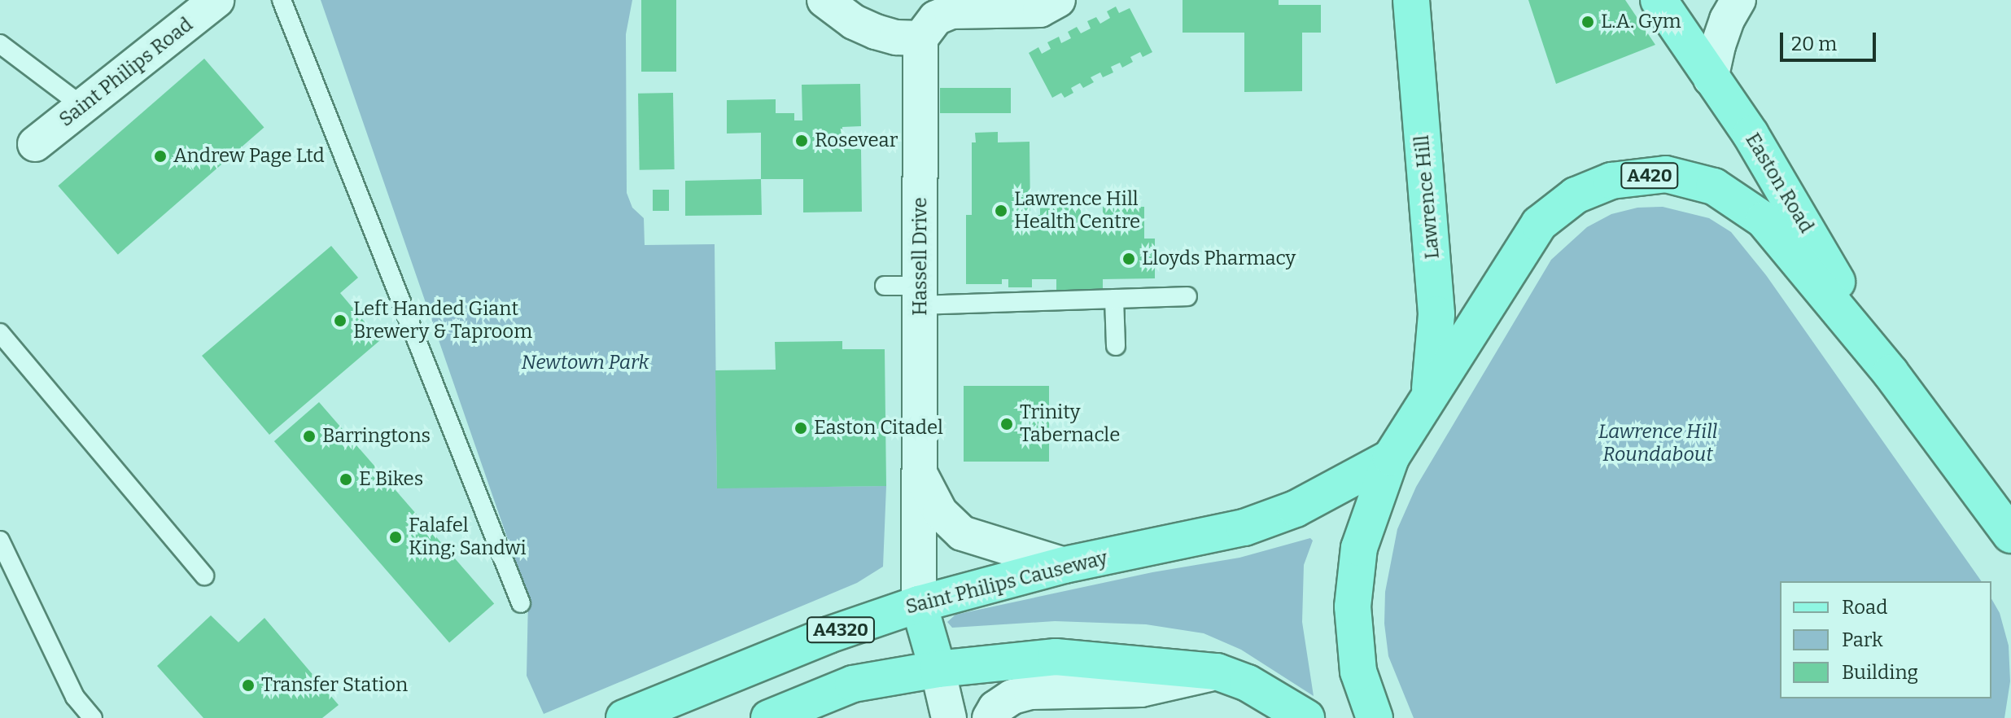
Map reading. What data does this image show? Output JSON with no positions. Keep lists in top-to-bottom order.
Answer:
{
  "streets": {
    "main road": [
      "A420",
      "Easton Road",
      "Lawrence Hill",
      "Saint Philips Causeway",
      "A4320"
    ],
    "street": ["Saint Philips Road", "Hassell Drive"]
  },
  "crossings": [
    ["A420", "Easton Road"],
    ["A420", "Lawrence Hill"],
    ["A420", "Saint Philips Causeway"],
    ["Hassell Drive", "Saint Philips Causeway"]
  ],
  "parks": ["Newtown Park", "Lawrence Hill Roundabout"],
  "places": [
    "L.A. Gym",
    "Rosevear",
    "Andrew Page Ltd",
    "Lawrence Hill Health Centre",
    "Lloyds Pharmacy",
    "Left Handed Giant Brewery & Taproom",
    "Trinity Tabernacle",
    "Easton Citadel",
    "Barringtons",
    "E Bikes",
    "Falafel King; Sandwi",
    "Transfer Station"
  ],
  "legend": ["Road", "Park", "Building"],
  "scale_bar": "20 m"
}
